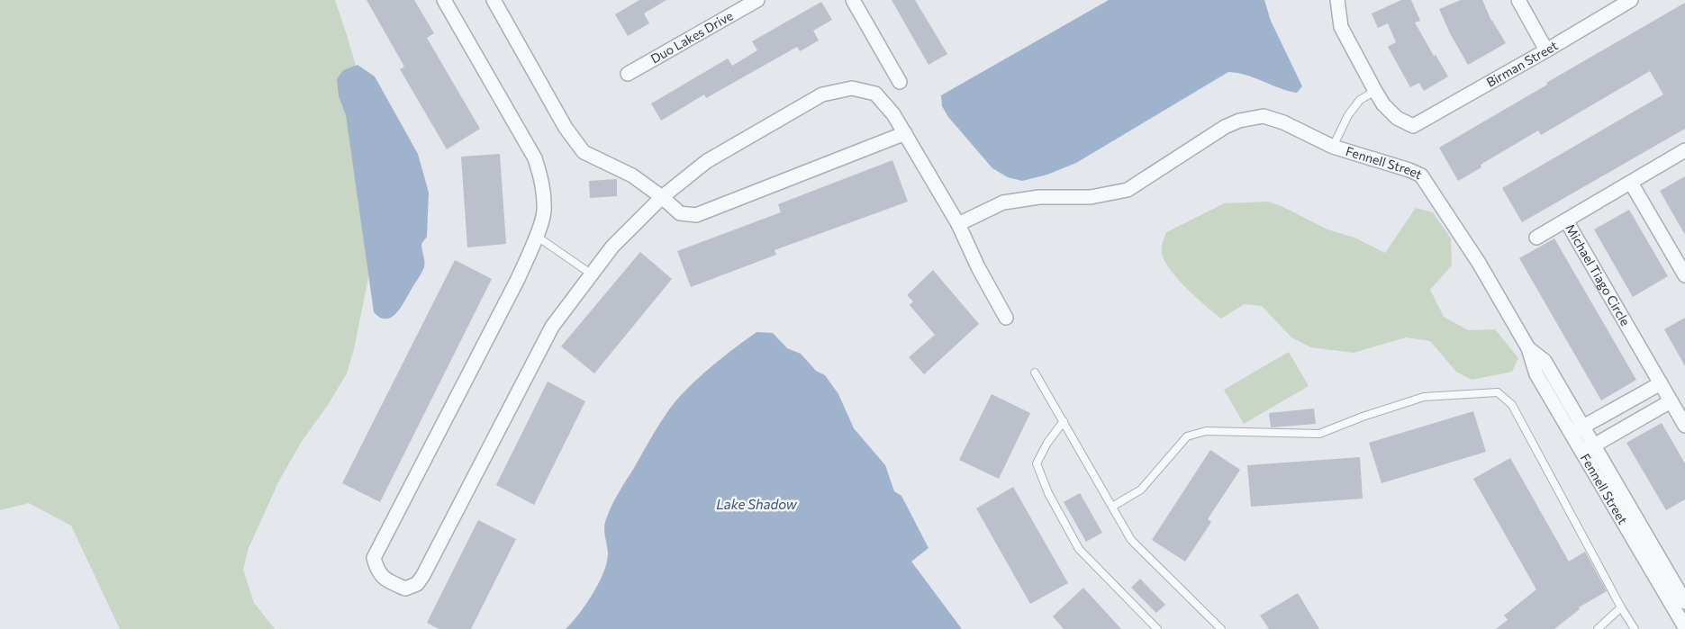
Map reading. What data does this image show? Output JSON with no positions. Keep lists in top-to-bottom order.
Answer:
{
  "streets": {
    "street": [
      "Duo Lakes Drive",
      "Birman Street",
      "Fennell Street",
      "Michael Tiago Circle"
    ]
  },
  "water": ["Lake Shadow"]
}
